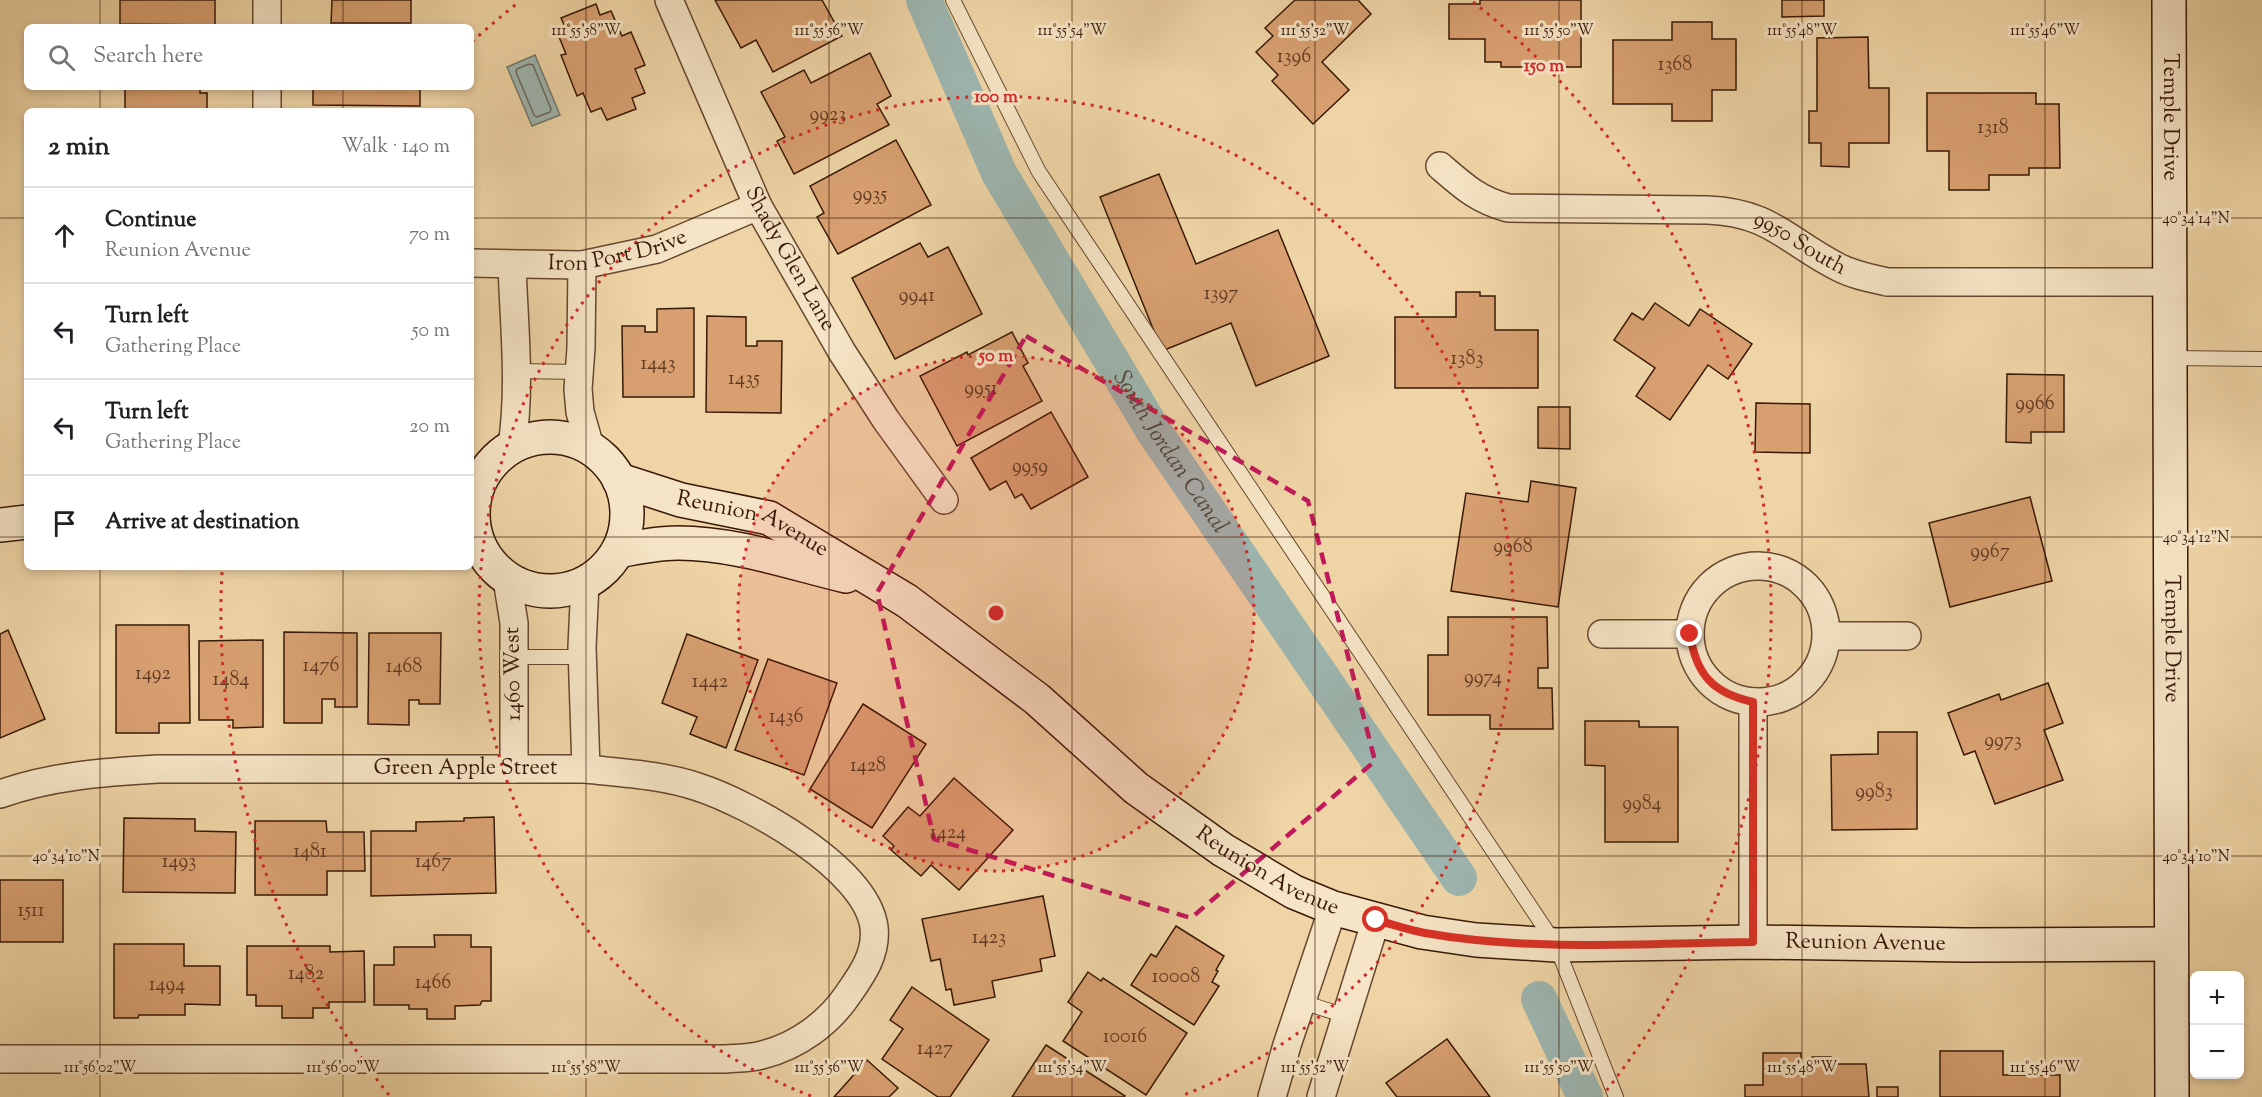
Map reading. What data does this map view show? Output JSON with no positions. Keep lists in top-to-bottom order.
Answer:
{
  "streets": {
    "street": [
      "Temple Drive",
      "9950 South",
      "Iron Port Drive",
      "Shady Glen Lane",
      "Reunion Avenue",
      "1460 West",
      "Green Apple Street"
    ]
  },
  "crossings": [
    ["Temple Drive", "9950 South"],
    ["Temple Drive", "Reunion Avenue"],
    ["Iron Port Drive", "Shady Glen Lane"],
    ["1460 West", "Green Apple Street"]
  ],
  "water": ["South Jordan Canal"],
  "house_numbers": [
    "1396",
    "1368",
    "9923",
    "1318",
    "9935",
    "1397",
    "9941",
    "1383",
    "1443",
    "1435",
    "9951",
    "9966",
    "9959",
    "9968",
    "9967",
    "1476",
    "1468",
    "1492",
    "9974",
    "1484",
    "1442",
    "1436",
    "9973",
    "1428",
    "9983",
    "9984",
    "1424",
    "1481",
    "1493",
    "1467",
    "1511",
    "1423",
    "1482",
    "10008",
    "1466",
    "1494",
    "10016",
    "1427"
  ],
  "page": {
    "search": "Search here",
    "heading": ["2 min", "Walk · 140 m"],
    "list": [
      ["Continue", "Reunion Avenue", "70 m"],
      ["Turn left", "Gathering Place", "50 m"],
      ["Turn left", "Gathering Place", "20 m"],
      "Arrive at destination"
    ],
    "map_buttons": ["+", "−"]
  },
  "coordinates": [
    "111°55'58\"W",
    "111°55'56\"W",
    "111°55'54\"W",
    "111°55'52\"W",
    "111°55'50\"W",
    "111°55'48\"W",
    "111°55'46\"W",
    "40°34'14\"N",
    "40°34'12\"N",
    "40°34'10\"N",
    "111°56'02\"W",
    "111°56'00\"W"
  ],
  "rings": ["150 m", "100 m", "50 m"]
}
